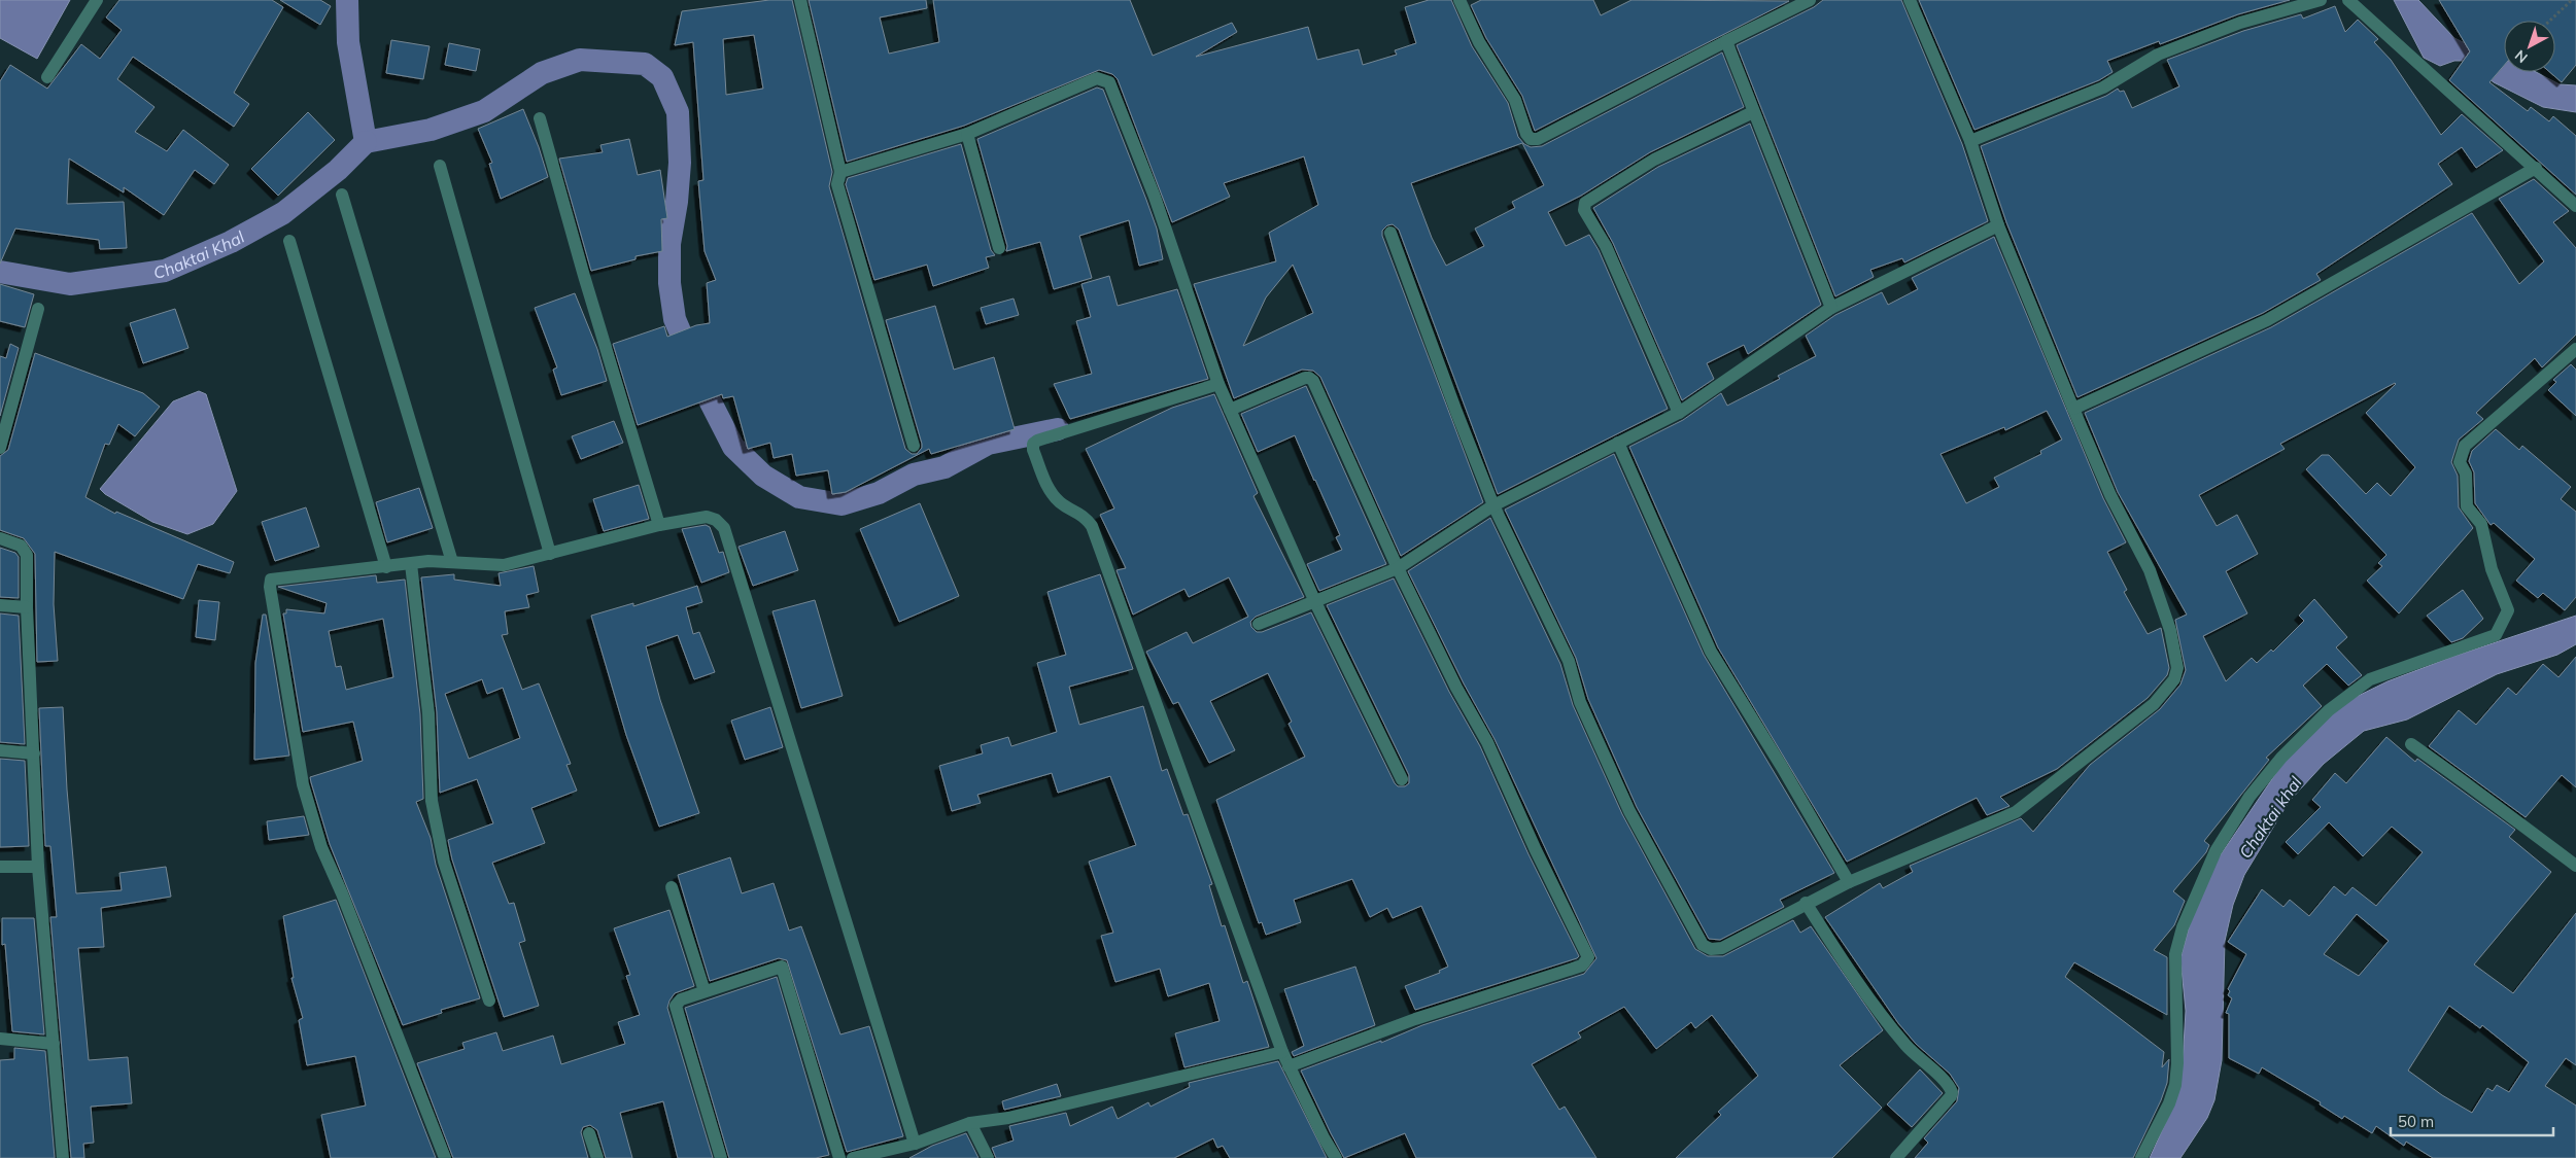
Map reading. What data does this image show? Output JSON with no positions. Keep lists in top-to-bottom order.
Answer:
{
  "water": ["Chaktai Khal", "Chaktai khal"],
  "scale_bar": "50 m",
  "north": "bottom left"
}
